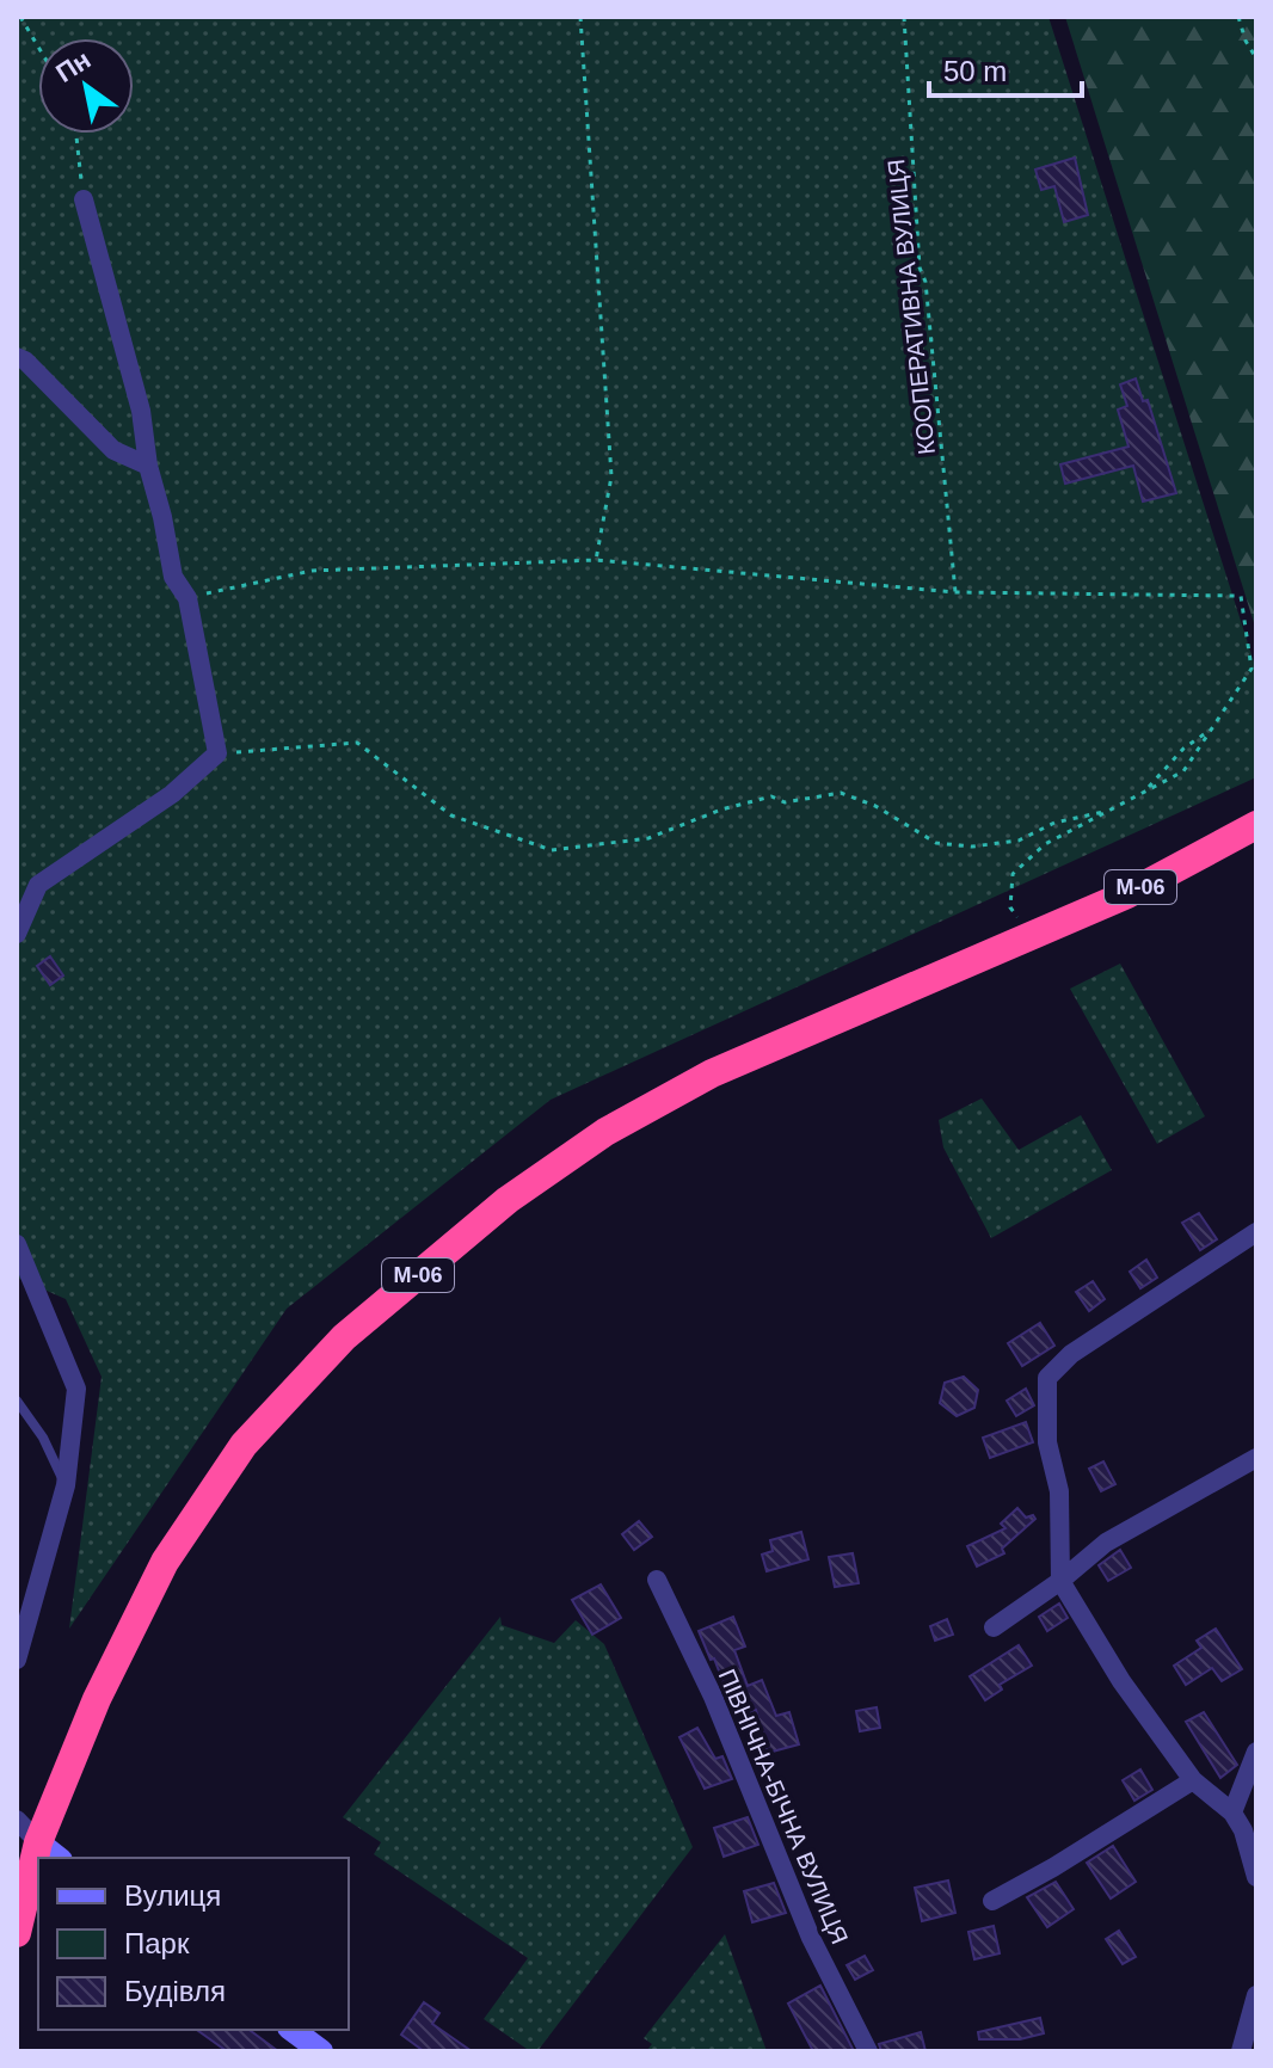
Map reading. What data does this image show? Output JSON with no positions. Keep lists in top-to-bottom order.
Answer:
{
  "streets": {
    "highway": ["М-06"],
    "street": ["ПІВНІЧНА-БІЧНА ВУЛИЦЯ"],
    "path": ["КООПЕРАТИВНА ВУЛИЦЯ"]
  },
  "legend": ["Вулиця", "Парк", "Будівля"],
  "scale_bar": "50 m",
  "north": "top left"
}
